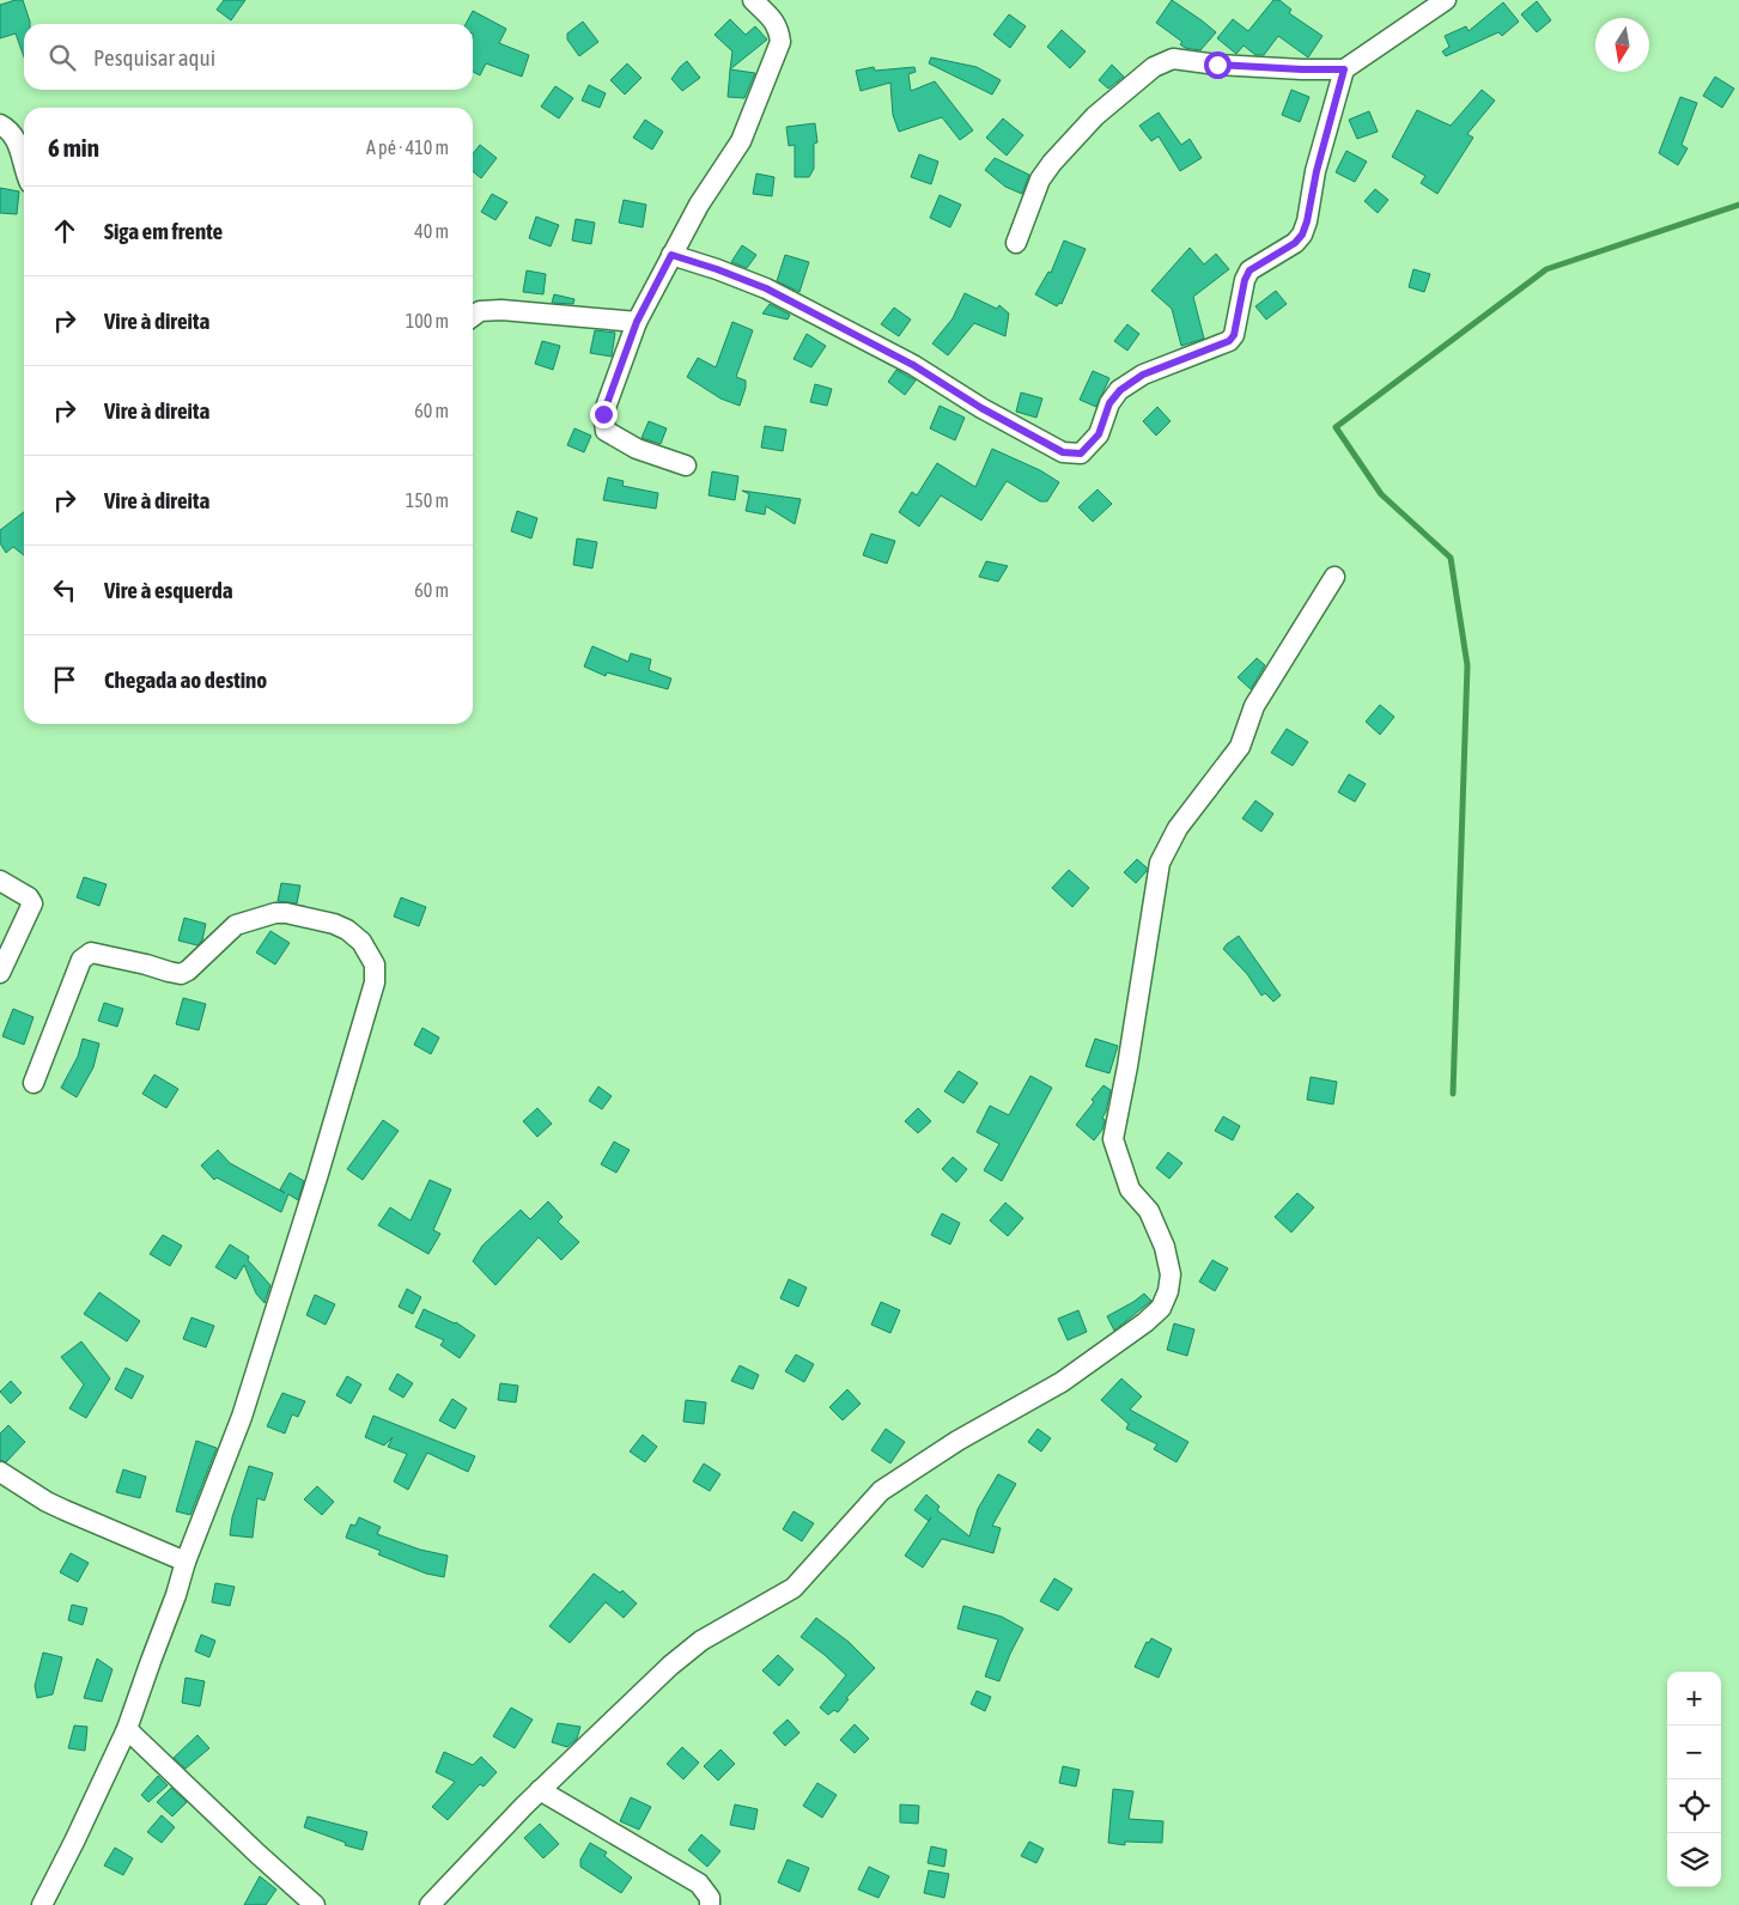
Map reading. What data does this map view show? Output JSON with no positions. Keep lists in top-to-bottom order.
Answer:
{
  "north": "bottom",
  "page": {
    "search": "Pesquisar aqui",
    "heading": ["6 min", "A pé · 410 m"],
    "list": [
      ["Siga em frente", "40 m"],
      ["Vire à direita", "100 m"],
      ["Vire à direita", "60 m"],
      ["Vire à direita", "150 m"],
      ["Vire à esquerda", "60 m"],
      "Chegada ao destino"
    ],
    "map_buttons": ["+", "−"]
  }
}
